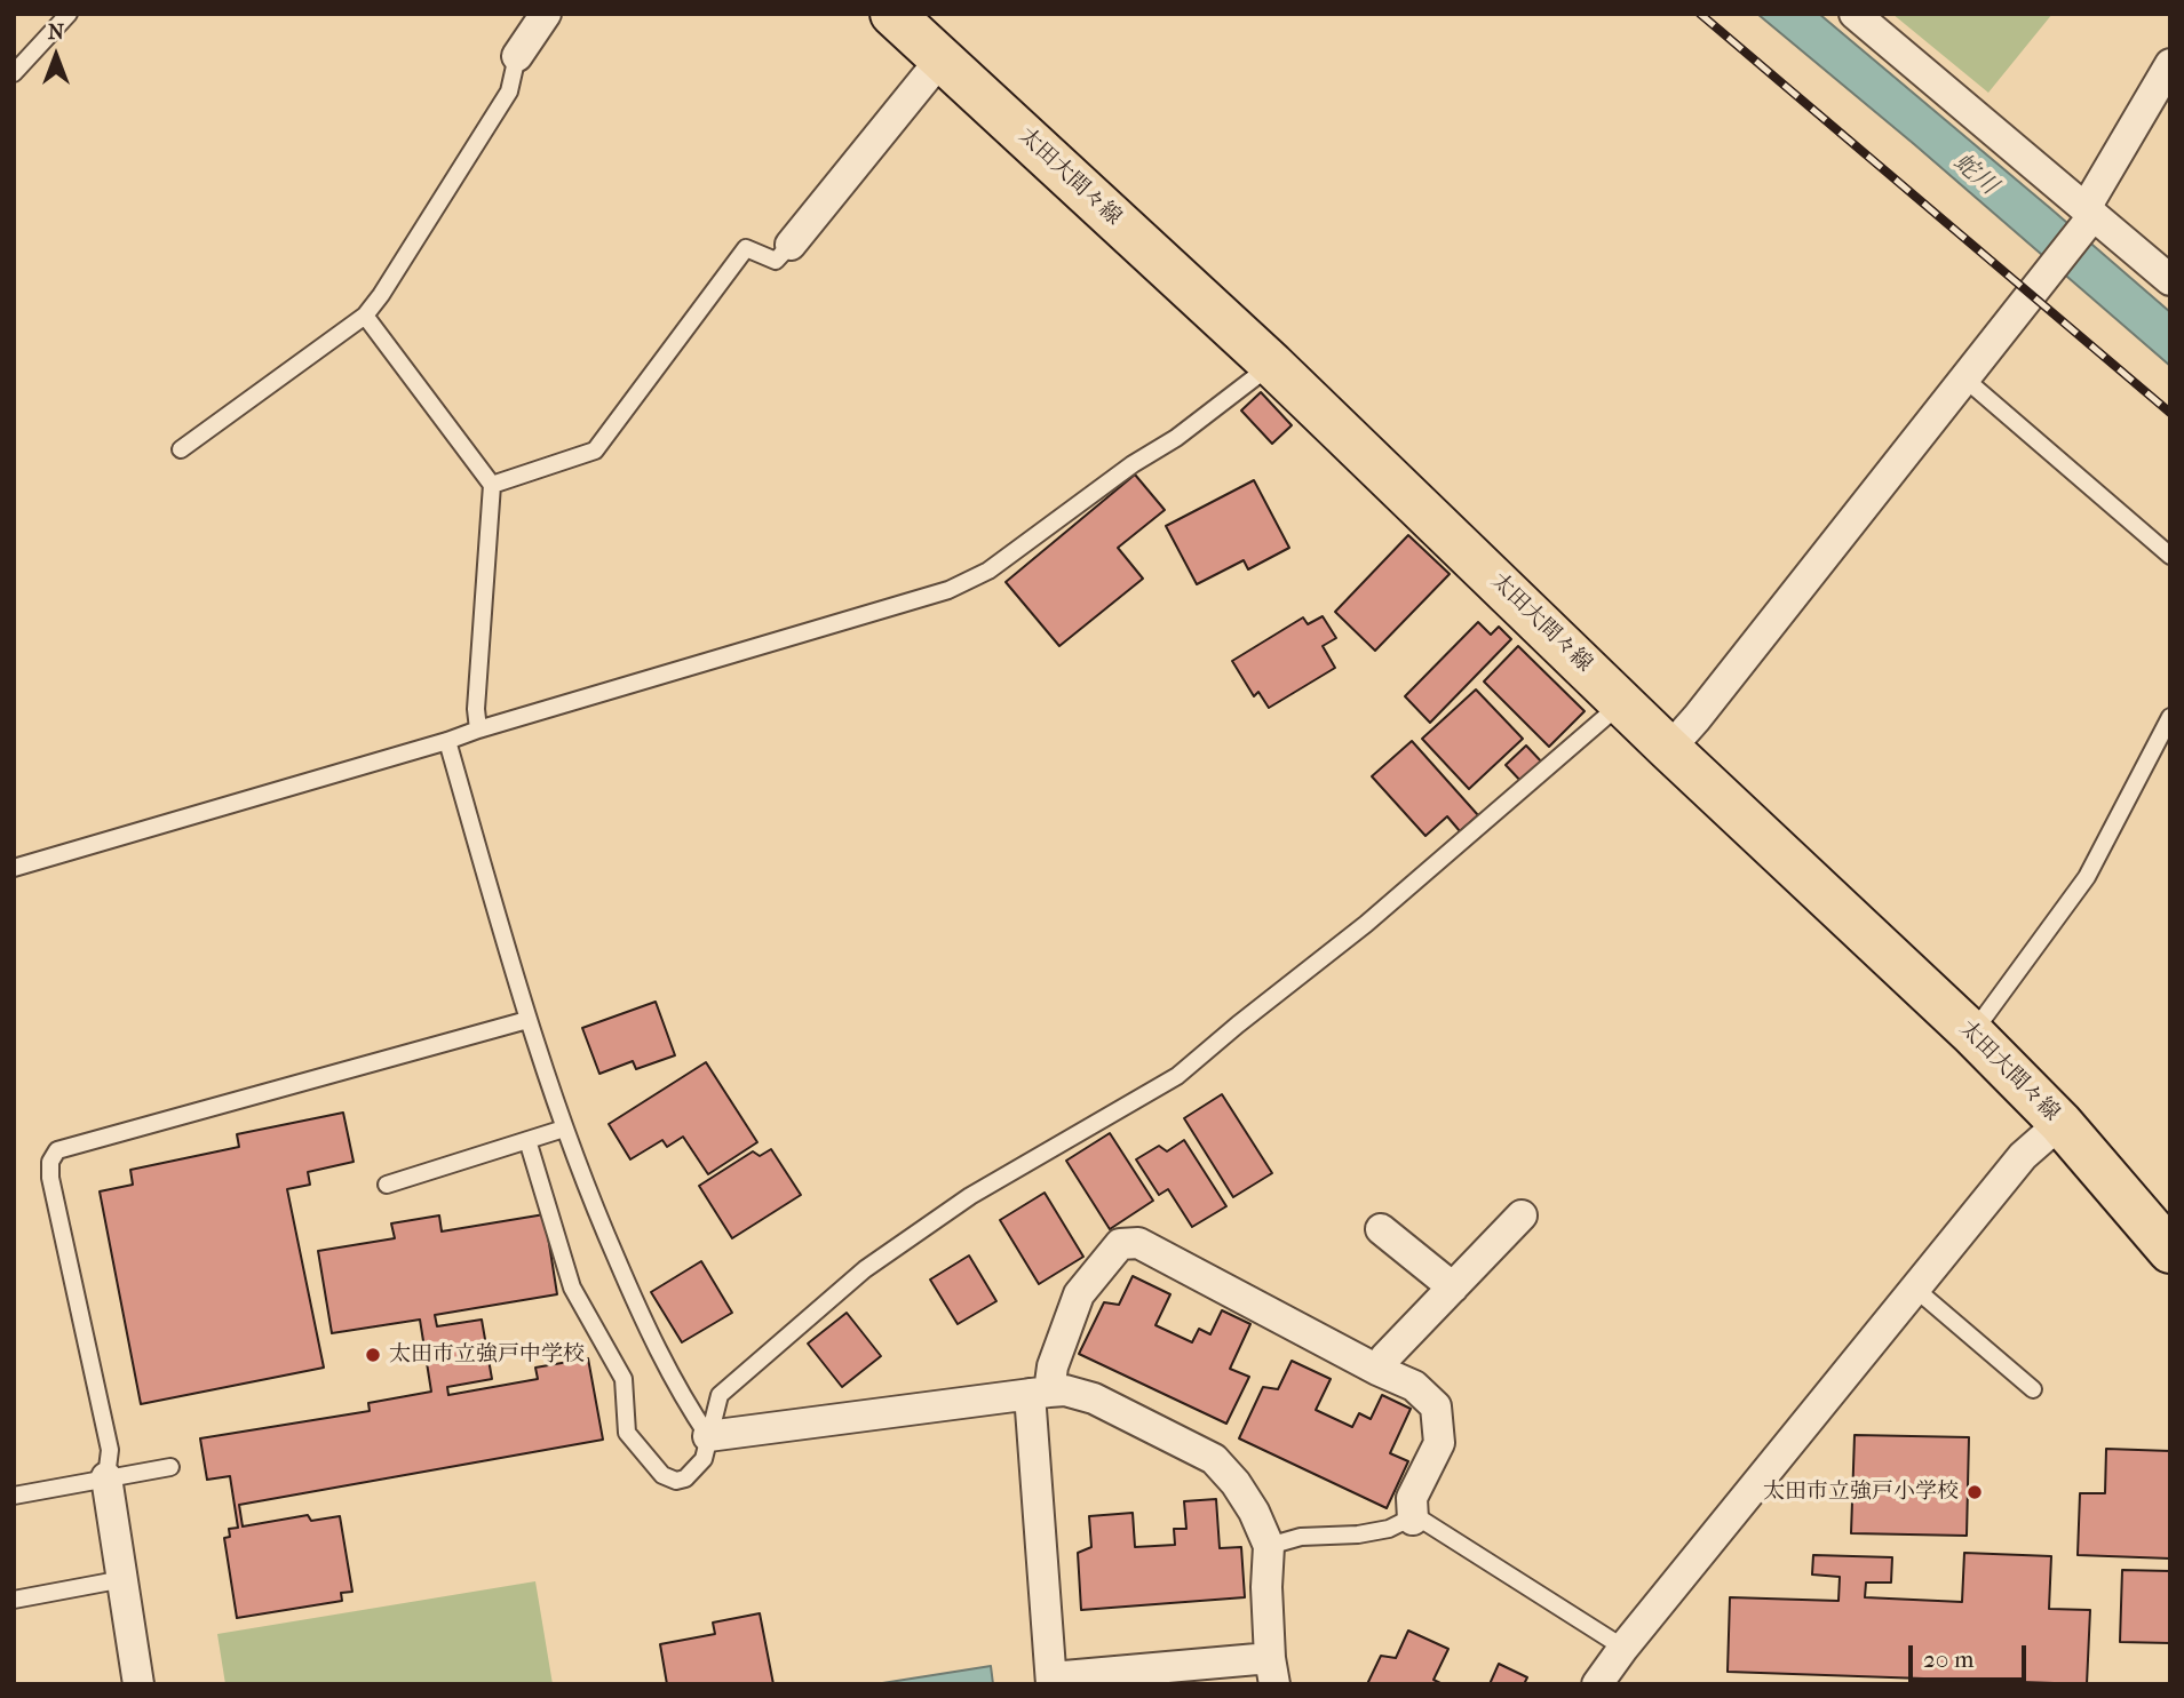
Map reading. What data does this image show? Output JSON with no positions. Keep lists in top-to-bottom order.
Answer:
{
  "streets": {
    "main road": ["太田大間々線"]
  },
  "water": ["蛇川"],
  "places": ["太田市立強戸中学校", "太田市立強戸小学校"],
  "scale_bar": "20 m",
  "north": "top"
}
